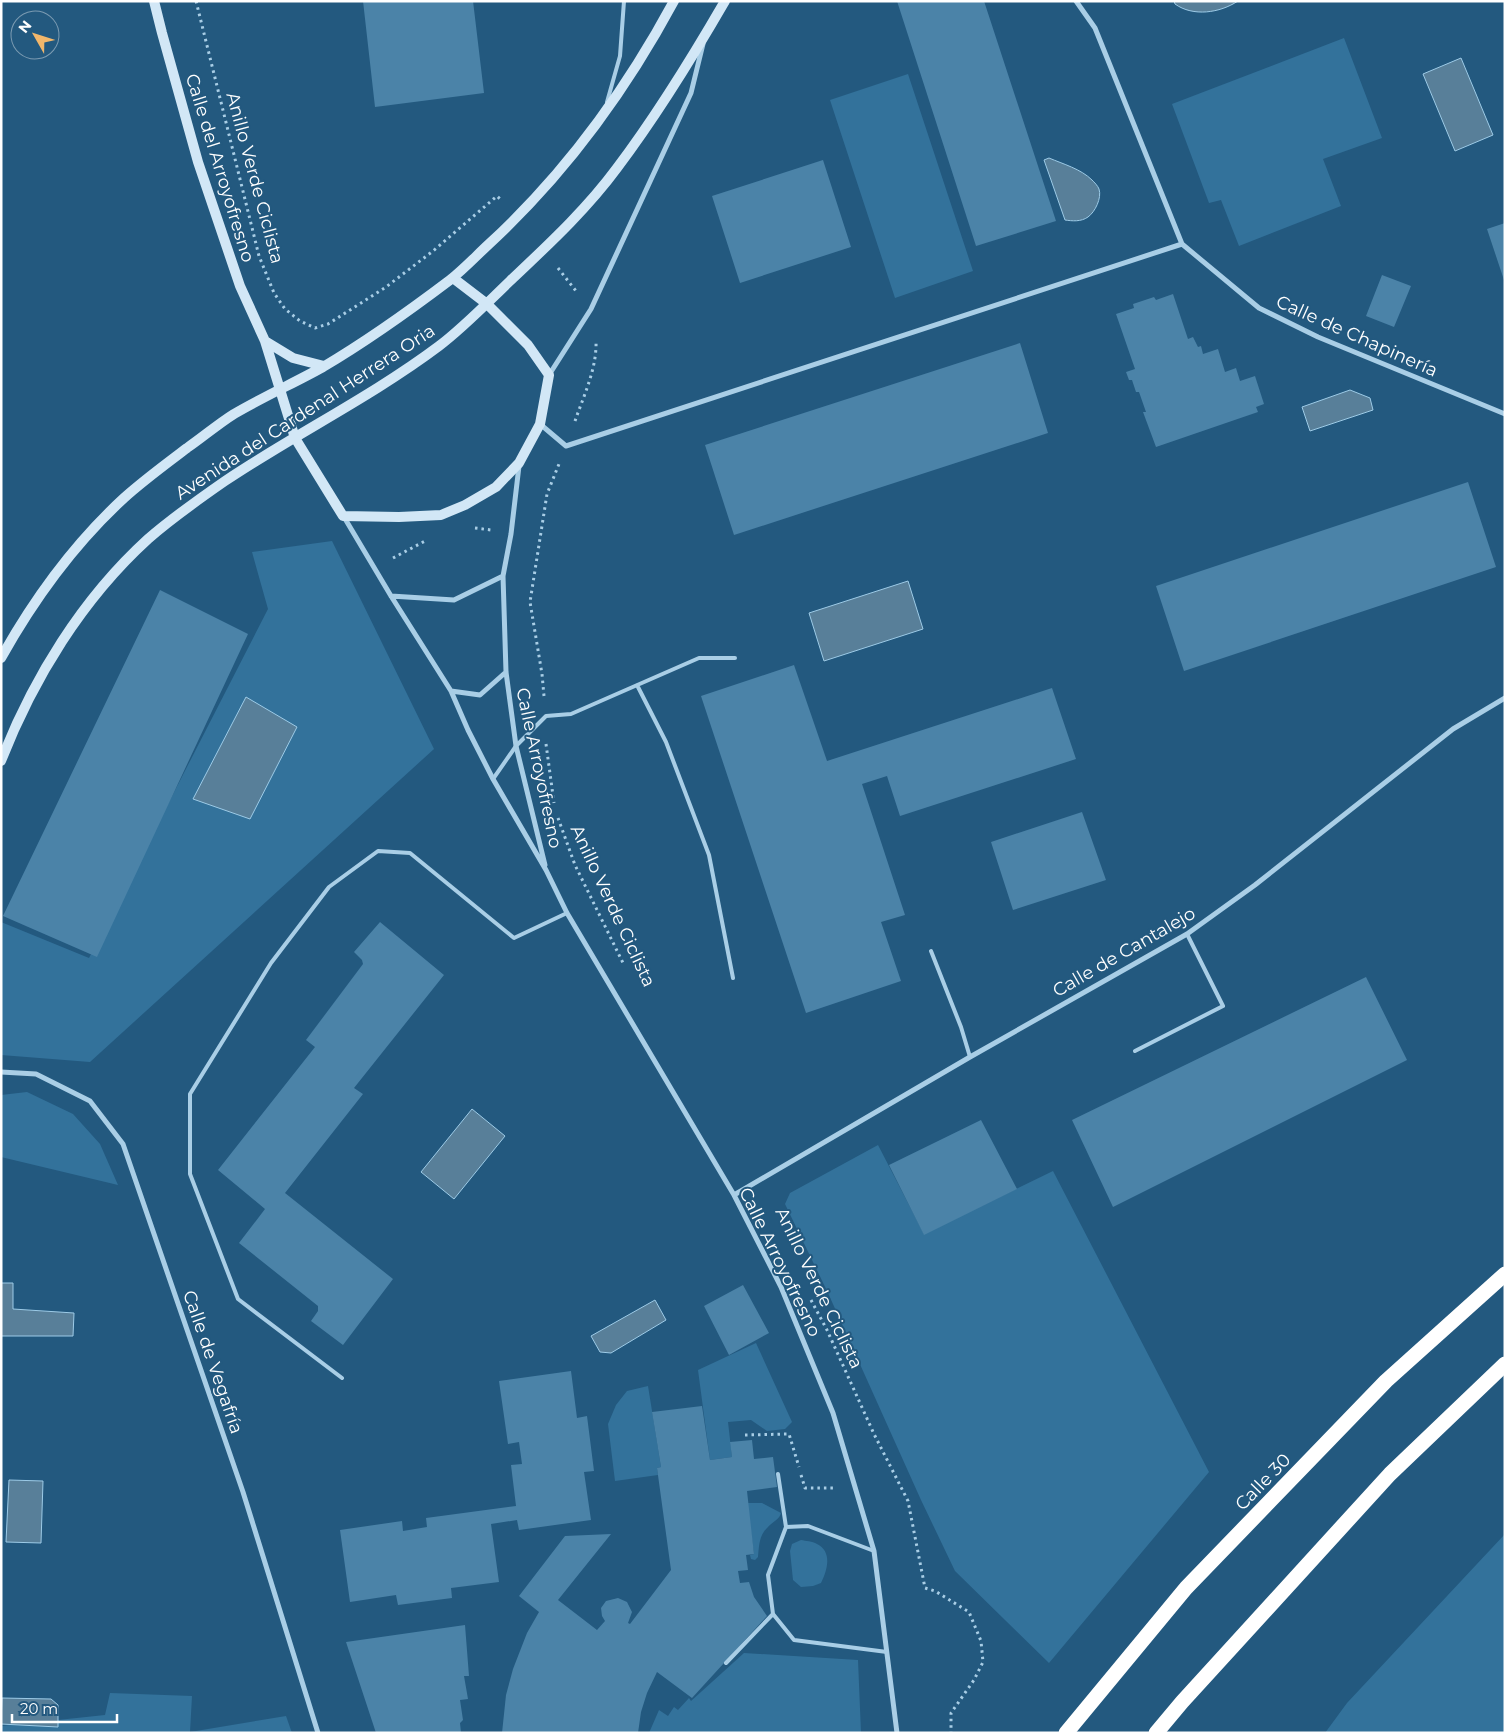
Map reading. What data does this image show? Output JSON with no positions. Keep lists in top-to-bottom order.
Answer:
{
  "streets": {
    "highway": ["Calle 30"],
    "main road": ["Calle del Arroyofresno", "Avenida del Cardenal Herrera Oria"],
    "street": [
      "Calle de Chapinería",
      "Calle Arroyofresno",
      "Calle de Cantalejo",
      "Calle de Vegafría"
    ],
    "path": ["Anillo Verde Ciclista"]
  },
  "crossings": [
    ["Calle del Arroyofresno", "Avenida del Cardenal Herrera Oria"],
    ["Calle del Arroyofresno", "Calle Arroyofresno"],
    ["Anillo Verde Ciclista", "Avenida del Cardenal Herrera Oria"],
    ["Calle Arroyofresno", "Calle de Cantalejo"]
  ],
  "scale_bar": "20 m",
  "north": "top left"
}
